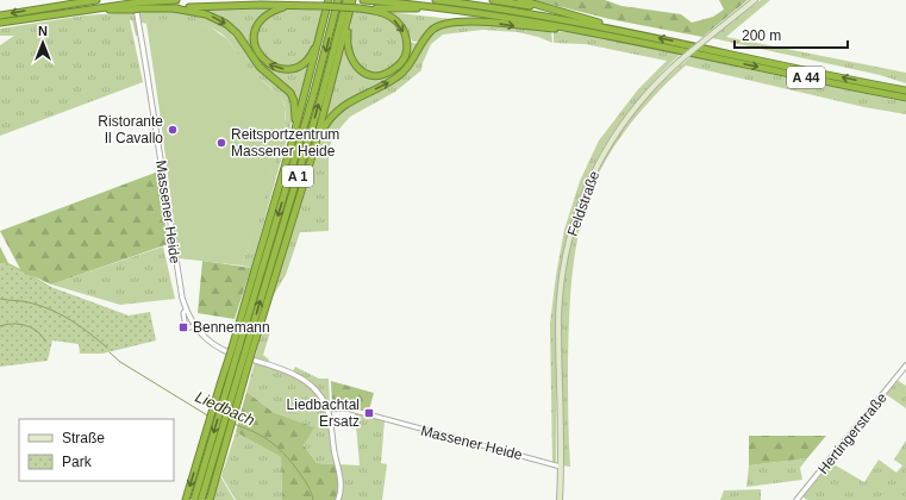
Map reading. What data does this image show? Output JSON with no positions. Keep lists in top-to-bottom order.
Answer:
{
  "streets": {
    "highway": ["A 44", "A 1"],
    "main road": ["Feldstraße"],
    "street": ["Massener Heide", "Hertingerstraße"]
  },
  "crossings": [
    ["Feldstraße", "Massener Heide"]
  ],
  "water": ["Liedbach"],
  "places": {
    "other": ["Ristorante Il Cavallo", "Reitsportzentrum Massener Heide"],
    "transit": ["Bennemann", "Liedbachtal Ersatz"]
  },
  "legend": ["Straße", "Park"],
  "scale_bar": "200 m",
  "north": "top"
}
